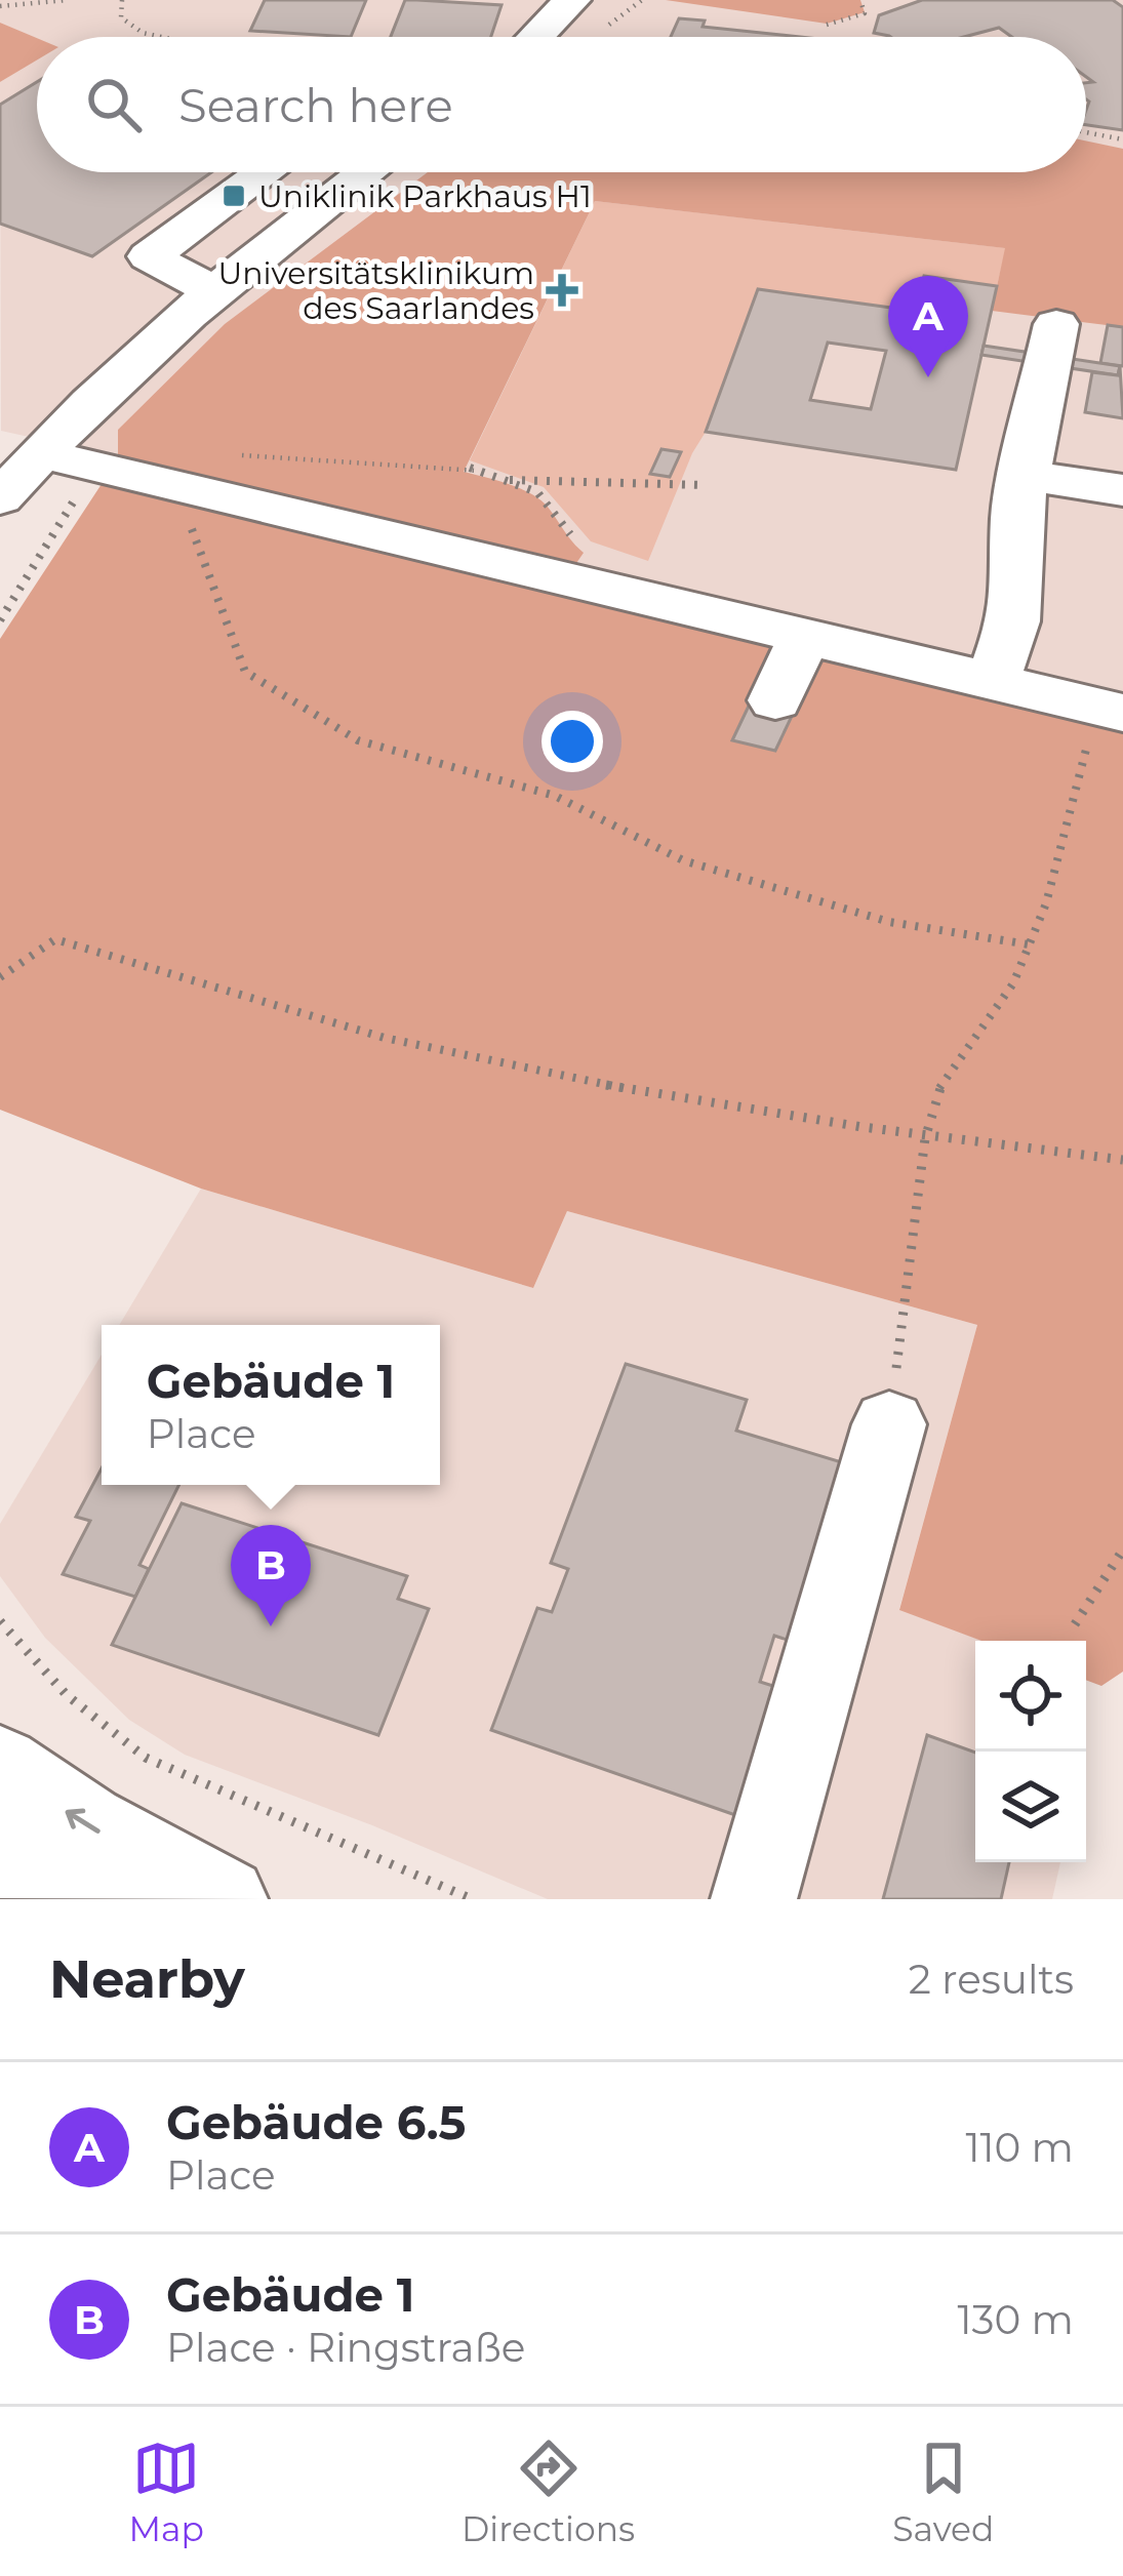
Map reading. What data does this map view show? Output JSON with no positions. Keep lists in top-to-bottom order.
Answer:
{
  "places": {
    "transit": ["Uniklinik Parkhaus H1"],
    "health": ["Universitätsklinikum des Saarlandes"]
  },
  "page": {
    "search": "Search here",
    "pins": ["A", "B"],
    "popup": ["Gebäude 1", "Place"],
    "heading": ["Nearby", "2 results"],
    "list": [
      {
        "mark": "A",
        "name": "Gebäude 6.5",
        "note": "Place",
        "value": "110 m"
      },
      {
        "mark": "B",
        "name": "Gebäude 1",
        "note": "Place · Ringstraße",
        "value": "130 m"
      }
    ],
    "nav": ["Map", "Directions", "Saved"]
  }
}
